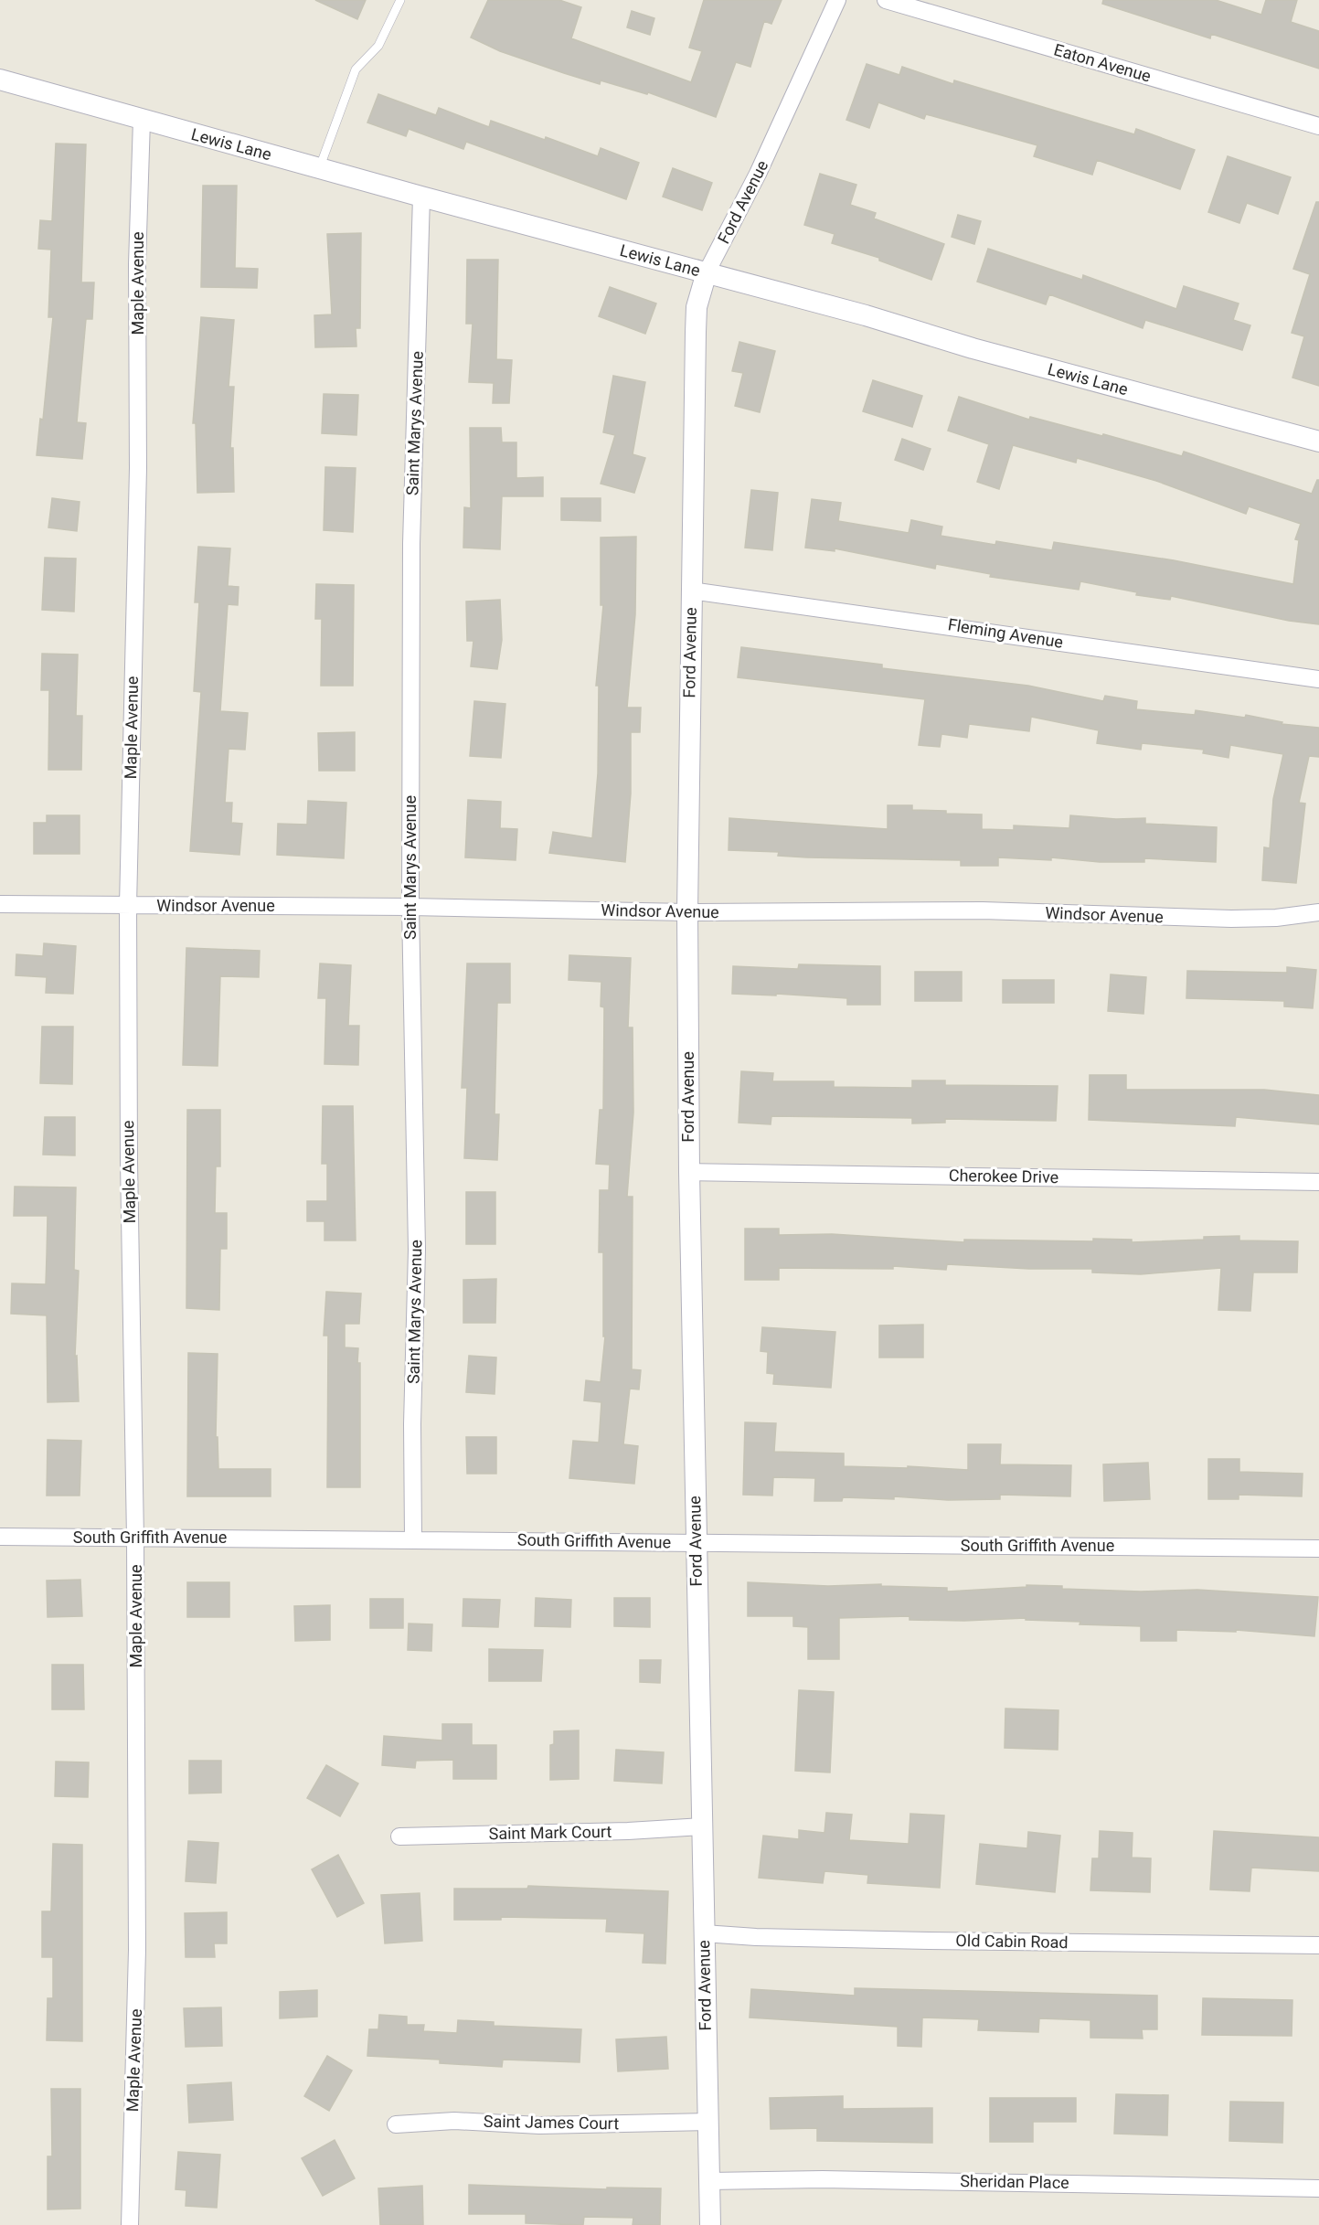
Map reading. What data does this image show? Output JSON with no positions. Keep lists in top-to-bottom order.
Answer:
{
  "streets": {
    "street": [
      "Eaton Avenue",
      "Lewis Lane",
      "Ford Avenue",
      "Maple Avenue",
      "Saint Marys Avenue",
      "Fleming Avenue",
      "Windsor Avenue",
      "Cherokee Drive",
      "South Griffith Avenue",
      "Saint Mark Court",
      "Old Cabin Road",
      "Saint James Court",
      "Sheridan Place"
    ]
  },
  "crossings": [
    ["Lewis Lane", "Ford Avenue"],
    ["Lewis Lane", "Maple Avenue"],
    ["Lewis Lane", "Saint Marys Avenue"],
    ["Ford Avenue", "Fleming Avenue"],
    ["Ford Avenue", "Windsor Avenue"],
    ["Ford Avenue", "Cherokee Drive"],
    ["Ford Avenue", "South Griffith Avenue"],
    ["Ford Avenue", "Saint Mark Court"],
    ["Ford Avenue", "Old Cabin Road"],
    ["Ford Avenue", "Saint James Court"],
    ["Ford Avenue", "Sheridan Place"],
    ["Maple Avenue", "Windsor Avenue"],
    ["Maple Avenue", "South Griffith Avenue"],
    ["Saint Marys Avenue", "Windsor Avenue"],
    ["Saint Marys Avenue", "South Griffith Avenue"]
  ]
}
